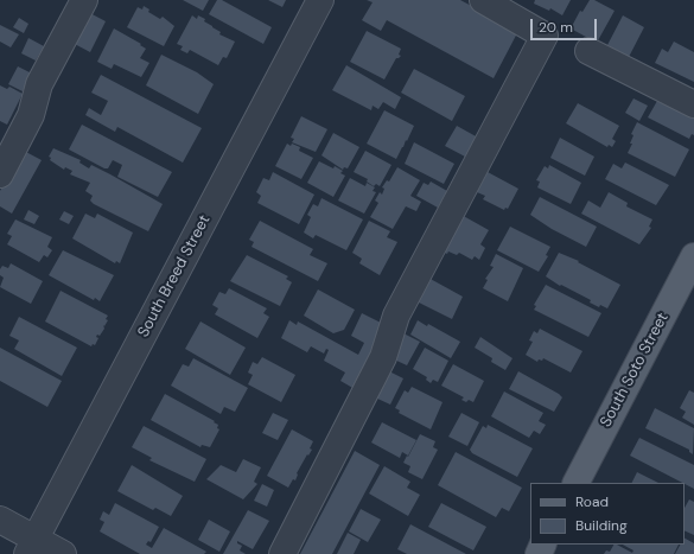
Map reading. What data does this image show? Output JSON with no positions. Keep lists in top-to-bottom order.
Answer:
{
  "streets": {
    "main road": ["South Soto Street"],
    "street": ["South Breed Street"]
  },
  "legend": ["Road", "Building"],
  "scale_bar": "20 m"
}
